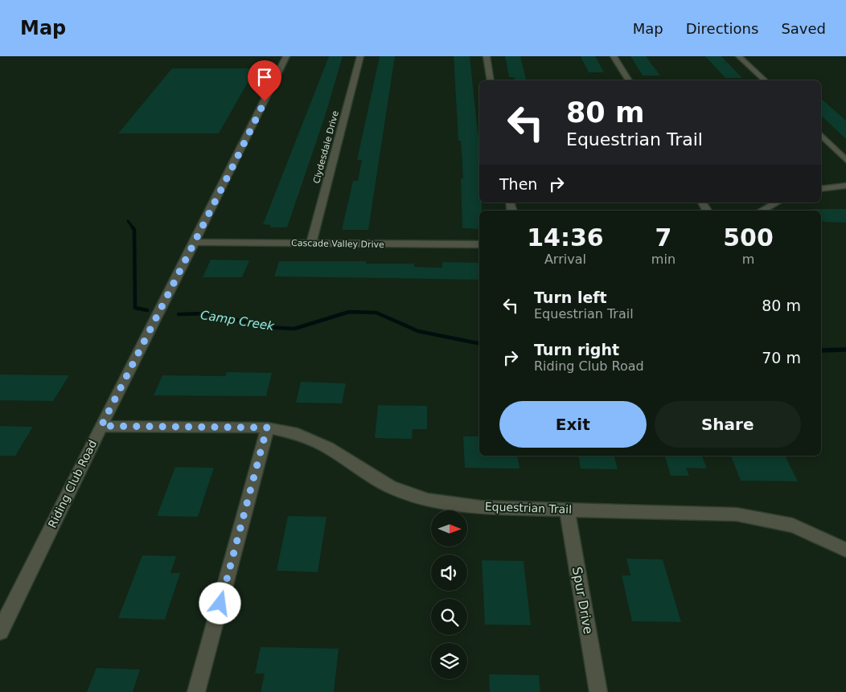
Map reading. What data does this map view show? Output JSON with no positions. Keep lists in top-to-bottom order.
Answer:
{
  "streets": {
    "street": [
      "Clydesdale Drive",
      "Cascade Valley Drive",
      "Riding Club Road",
      "Equestrian Trail",
      "Spur Drive"
    ]
  },
  "crossings": [
    ["Clydesdale Drive", "Cascade Valley Drive"],
    ["Cascade Valley Drive", "Riding Club Road"],
    ["Riding Club Road", "Equestrian Trail"],
    ["Equestrian Trail", "Spur Drive"]
  ],
  "water": ["Camp Creek"],
  "north": "right",
  "page": {
    "header": "Map",
    "nav": ["Map", "Directions", "Saved"],
    "turn": ["80 m", "Equestrian Trail"],
    "then": "Then",
    "eta": [
      "14:36",
      "Arrival",
      "7",
      "min",
      "500",
      "m"
    ],
    "list": [
      {
        "name": "Turn left",
        "note": "Equestrian Trail",
        "value": "80 m"
      },
      {
        "name": "Turn right",
        "note": "Riding Club Road",
        "value": "70 m"
      }
    ],
    "buttons": ["Exit", "Share"]
  }
}
